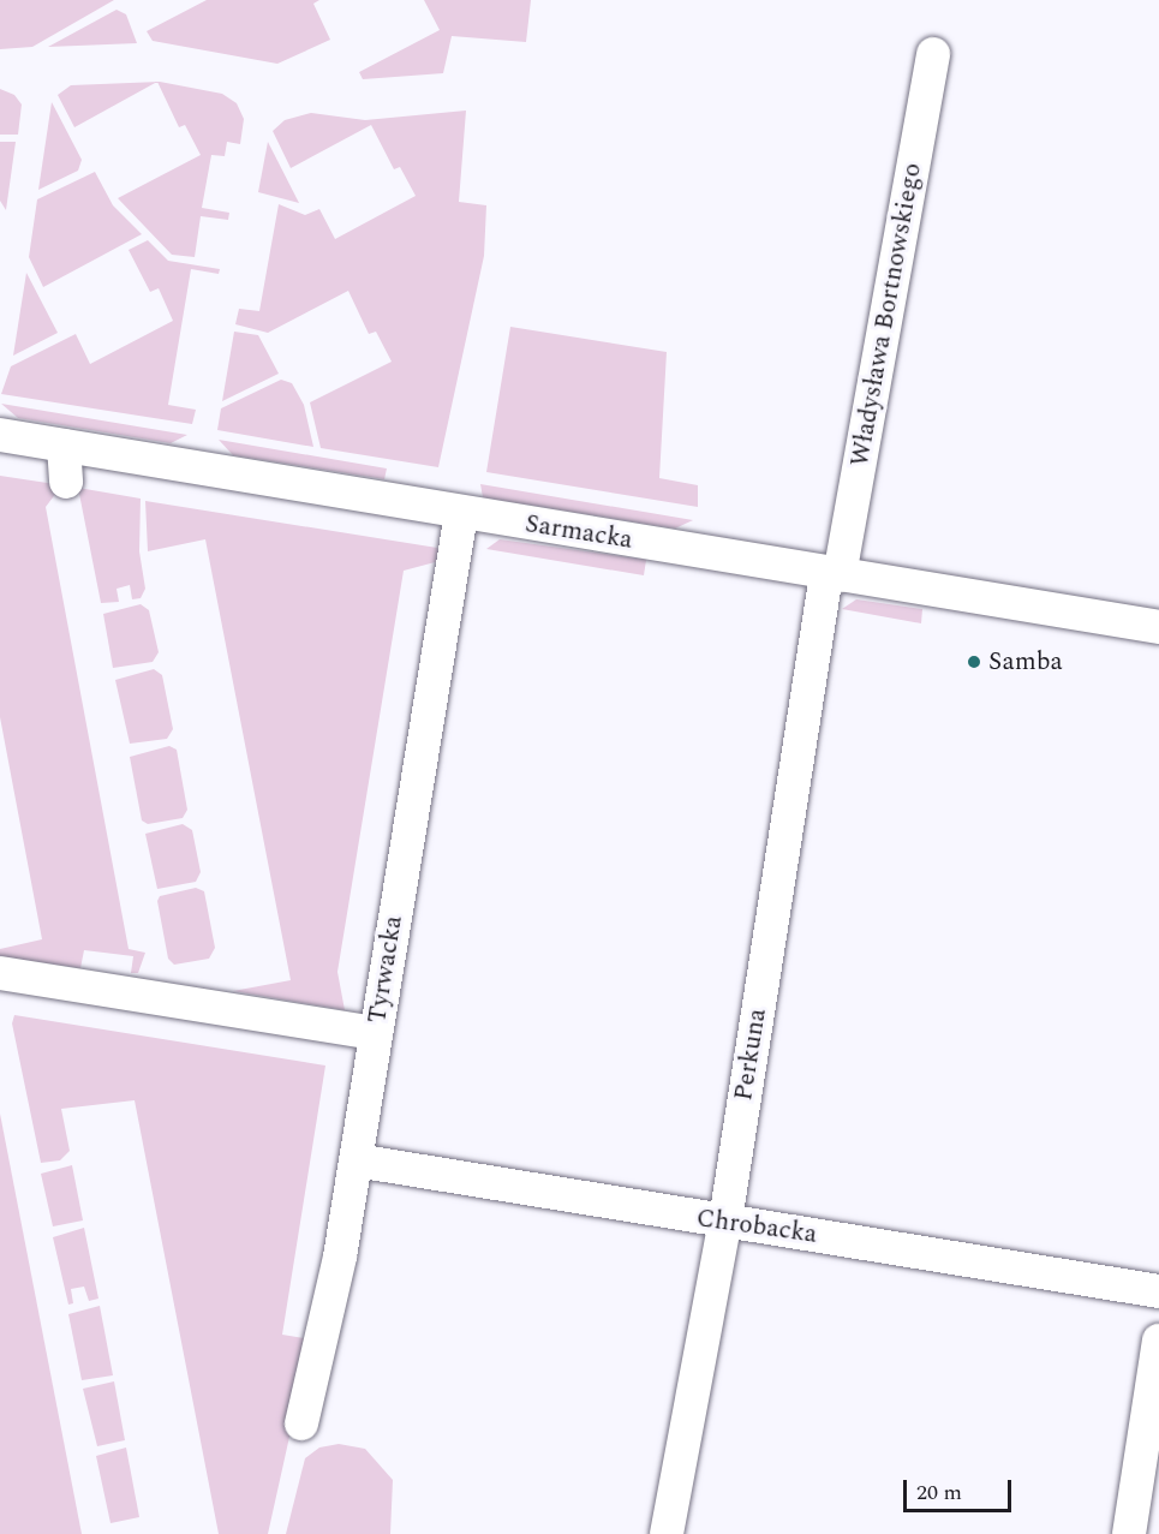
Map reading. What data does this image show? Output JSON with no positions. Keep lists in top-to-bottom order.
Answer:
{
  "streets": {
    "street": [
      "Władysława Bortnowskiego",
      "Sarmacka",
      "Tyrwacka",
      "Perkuna",
      "Chrobacka"
    ]
  },
  "crossings": [
    ["Władysława Bortnowskiego", "Sarmacka"],
    ["Władysława Bortnowskiego", "Perkuna"],
    ["Sarmacka", "Tyrwacka"],
    ["Sarmacka", "Perkuna"],
    ["Tyrwacka", "Chrobacka"],
    ["Perkuna", "Chrobacka"]
  ],
  "places": ["Samba"],
  "scale_bar": "20 m"
}
